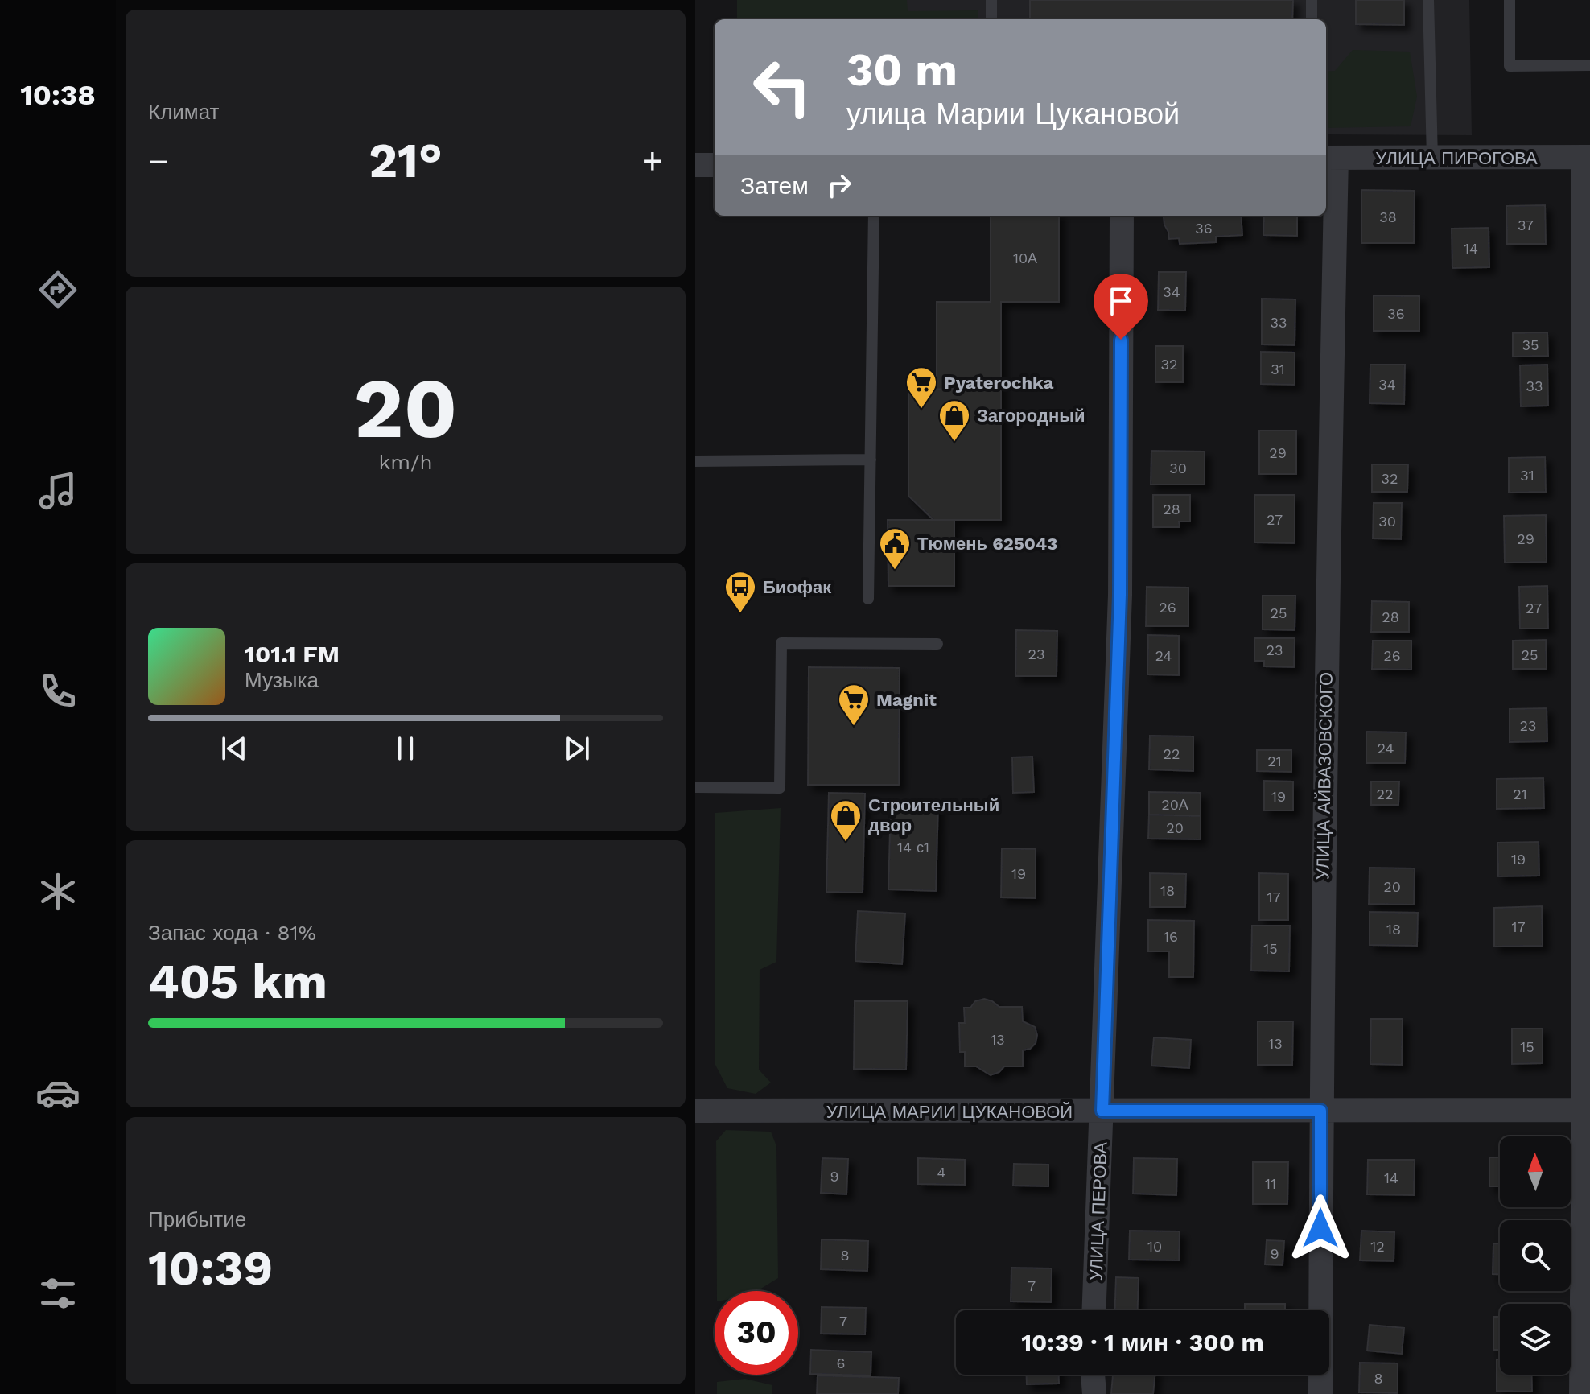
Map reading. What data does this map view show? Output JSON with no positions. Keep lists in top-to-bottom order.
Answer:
{
  "streets": {
    "street": [
      "УЛИЦА ПИРОГОВА",
      "УЛИЦА АЙВАЗОВСКОГО",
      "УЛИЦА МАРИИ ЦУКАНОВОЙ",
      "УЛИЦА ПЕРОВА"
    ]
  },
  "crossings": [
    ["УЛИЦА ПИРОГОВА", "УЛИЦА АЙВАЗОВСКОГО"],
    ["УЛИЦА АЙВАЗОВСКОГО", "УЛИЦА МАРИИ ЦУКАНОВОЙ"],
    ["УЛИЦА МАРИИ ЦУКАНОВОЙ", "УЛИЦА ПЕРОВА"]
  ],
  "places": {
    "supermarket": ["Pyaterochka", "Magnit"],
    "shop": ["Загородный", "Строительный двор"],
    "public building": ["Тюмень 625043"],
    "bus stop": ["Биофак"]
  },
  "house_numbers": [
    "38",
    "37",
    "36",
    "14",
    "10А",
    "34",
    "36",
    "33",
    "35",
    "32",
    "31",
    "34",
    "33",
    "29",
    "30",
    "31",
    "32",
    "28",
    "27",
    "30",
    "29",
    "26",
    "27",
    "25",
    "28",
    "23",
    "23",
    "25",
    "24",
    "26",
    "23",
    "24",
    "22",
    "21",
    "22",
    "21",
    "19",
    "20А",
    "20",
    "14 с1",
    "19",
    "19",
    "20",
    "18",
    "17",
    "17",
    "18",
    "16",
    "15",
    "13",
    "13",
    "15",
    "4",
    "9",
    "14",
    "11",
    "10",
    "12",
    "9",
    "8",
    "7",
    "7",
    "6",
    "8"
  ],
  "north": "top",
  "page": {
    "tabs": "10:38",
    "tile": [
      "Климат",
      ["20", "km/h"],
      ["Запас хода · 81%", "405 km"],
      ["Прибытие", "10:39"]
    ],
    "turn": ["30 m", "улица Марии Цукановой"],
    "heat": ["−", "21°", "+"],
    "then": "Затем",
    "song": ["101.1 FM", "Музыка"],
    "limit": "30",
    "trip": "10:39 · 1 мин · 300 m"
  }
}
